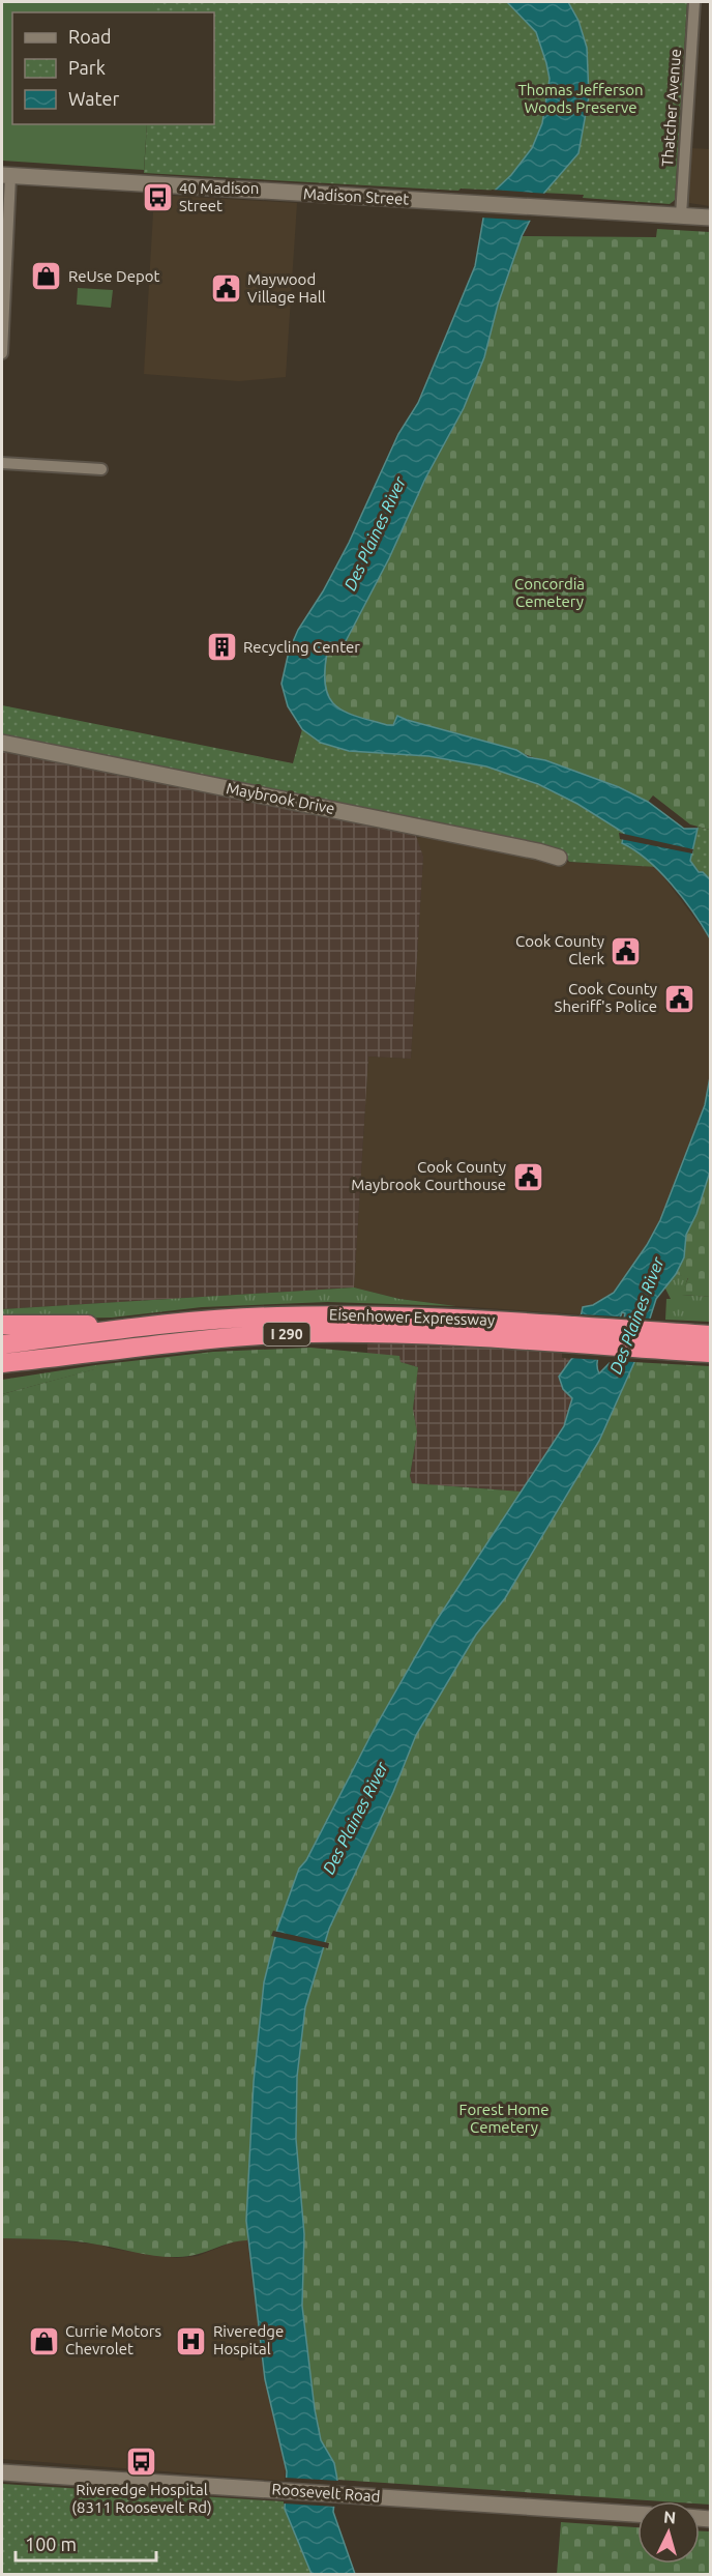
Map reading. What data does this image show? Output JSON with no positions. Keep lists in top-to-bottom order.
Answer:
{
  "streets": {
    "highway": ["Eisenhower Expressway", "I 290"],
    "main road": ["Madison Street", "Maybrook Drive", "Roosevelt Road"],
    "street": ["Thatcher Avenue"]
  },
  "crossings": [
    ["Thatcher Avenue", "Madison Street"]
  ],
  "water": ["Des Plaines River"],
  "parks": ["Thomas Jefferson Woods Preserve", "Concordia Cemetery", "Forest Home Cemetery"],
  "places": {
    "bus stop": ["40 Madison Street", "Riveredge Hospital (8311 Roosevelt Rd)"],
    "shop": ["ReUse Depot", "Currie Motors Chevrolet"],
    "public building": [
      "Maywood Village Hall",
      "Cook County Clerk",
      "Cook County Sheriff's Police",
      "Cook County Maybrook Courthouse"
    ],
    "building": ["Recycling Center"],
    "hospital": ["Riveredge Hospital"]
  },
  "legend": ["Road", "Park", "Water"],
  "scale_bar": "100 m",
  "north": "top"
}
